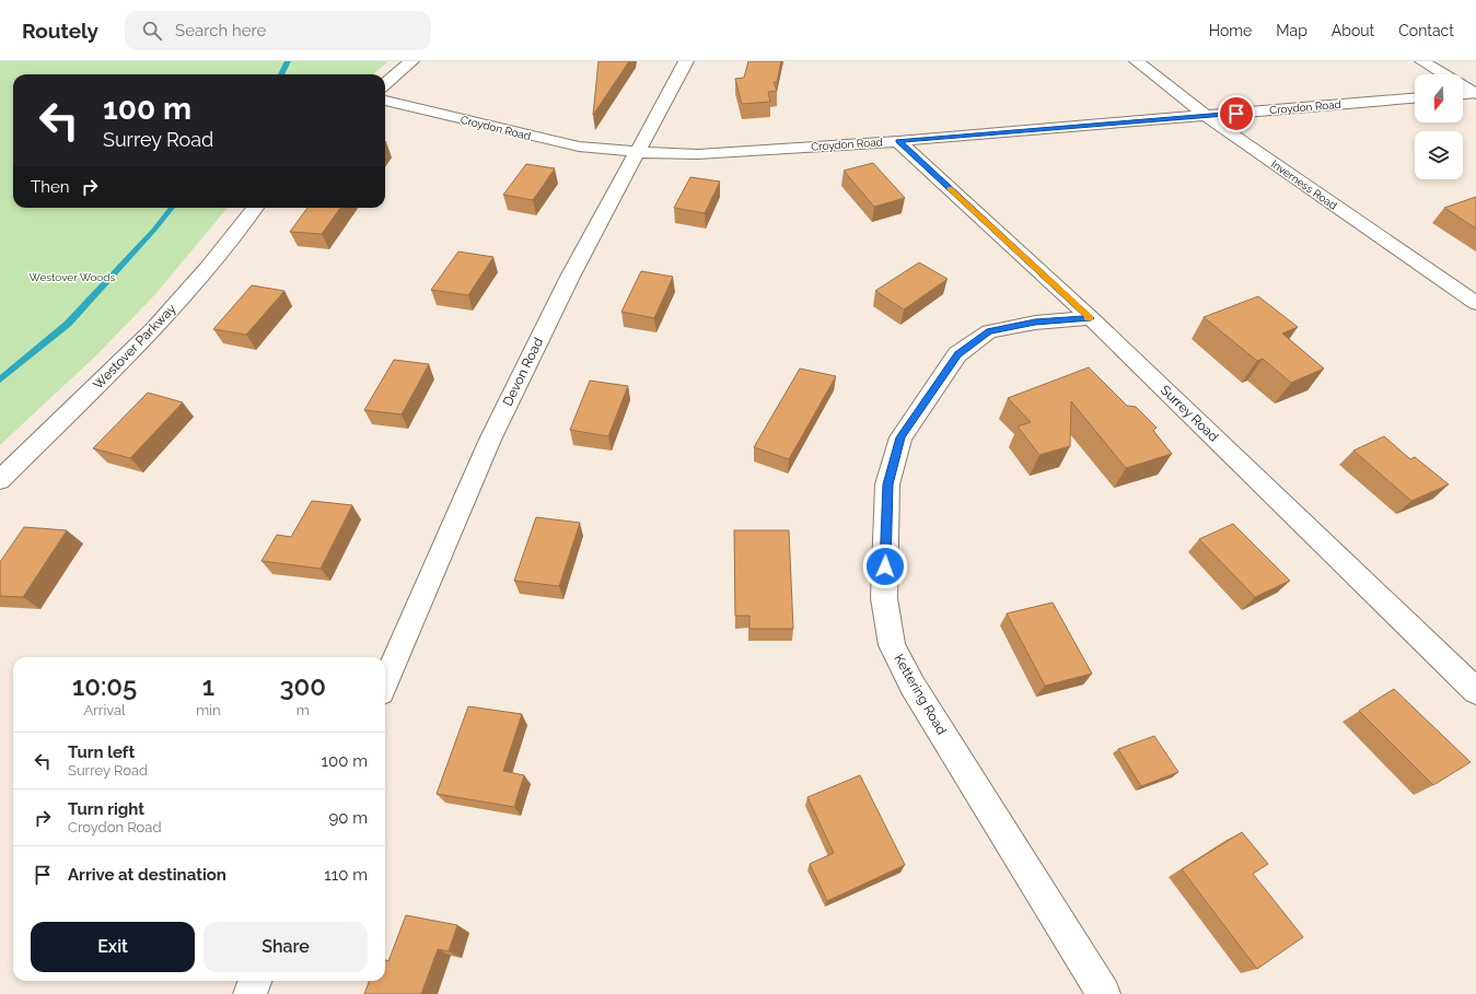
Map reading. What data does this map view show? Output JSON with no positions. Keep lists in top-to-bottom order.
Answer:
{
  "streets": {
    "street": [
      "Croydon Road",
      "Inverness Road",
      "Westover Parkway",
      "Devon Road",
      "Surrey Road",
      "Kettering Road"
    ]
  },
  "crossings": [
    ["Croydon Road", "Inverness Road"],
    ["Croydon Road", "Devon Road"],
    ["Croydon Road", "Surrey Road"],
    ["Surrey Road", "Kettering Road"]
  ],
  "parks": ["Westover Woods"],
  "north": "bottom",
  "page": {
    "header": "Routely",
    "search": "Search here",
    "nav": [
      "Home",
      "Map",
      "About",
      "Contact"
    ],
    "turn": ["100 m", "Surrey Road"],
    "then": "Then",
    "eta": [
      "10:05",
      "Arrival",
      "1",
      "min",
      "300",
      "m"
    ],
    "list": [
      {
        "name": "Turn left",
        "note": "Surrey Road",
        "value": "100 m"
      },
      {
        "name": "Turn right",
        "note": "Croydon Road",
        "value": "90 m"
      },
      {
        "name": "Arrive at destination",
        "value": "110 m"
      }
    ],
    "buttons": ["Exit", "Share"]
  }
}
